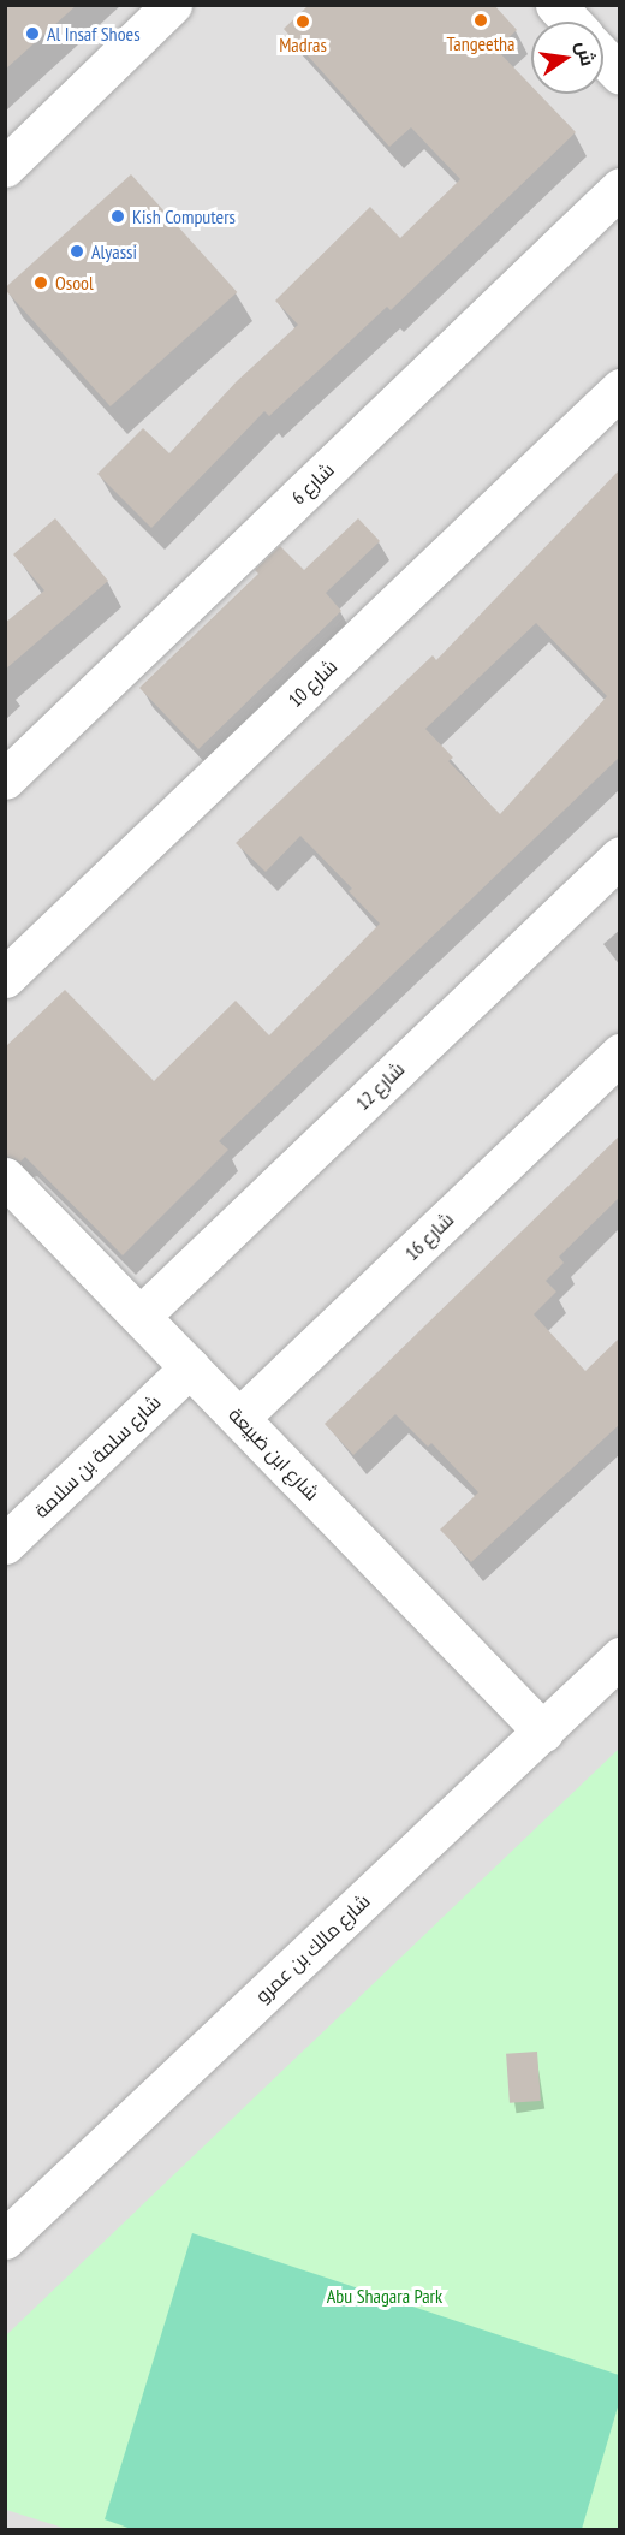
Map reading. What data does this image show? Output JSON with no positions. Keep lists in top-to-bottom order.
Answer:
{
  "streets": {
    "street": [
      "شارع 6",
      "شارع 10",
      "شارع 12",
      "شارع 16",
      "شارع ابن ضبيعة",
      "شارع سلمة بن سلامة",
      "شارع مالك بن عمرو"
    ]
  },
  "crossings": [
    ["شارع 12", "شارع ابن ضبيعة"],
    ["شارع 16", "شارع ابن ضبيعة"],
    ["شارع ابن ضبيعة", "شارع سلمة بن سلامة"],
    ["شارع ابن ضبيعة", "شارع مالك بن عمرو"]
  ],
  "parks": ["Abu Shagara Park"],
  "places": [
    "Tangeetha",
    "Madras",
    "Al Insaf Shoes",
    "Kish Computers",
    "Alyassi",
    "Osool"
  ],
  "north": "right"
}
